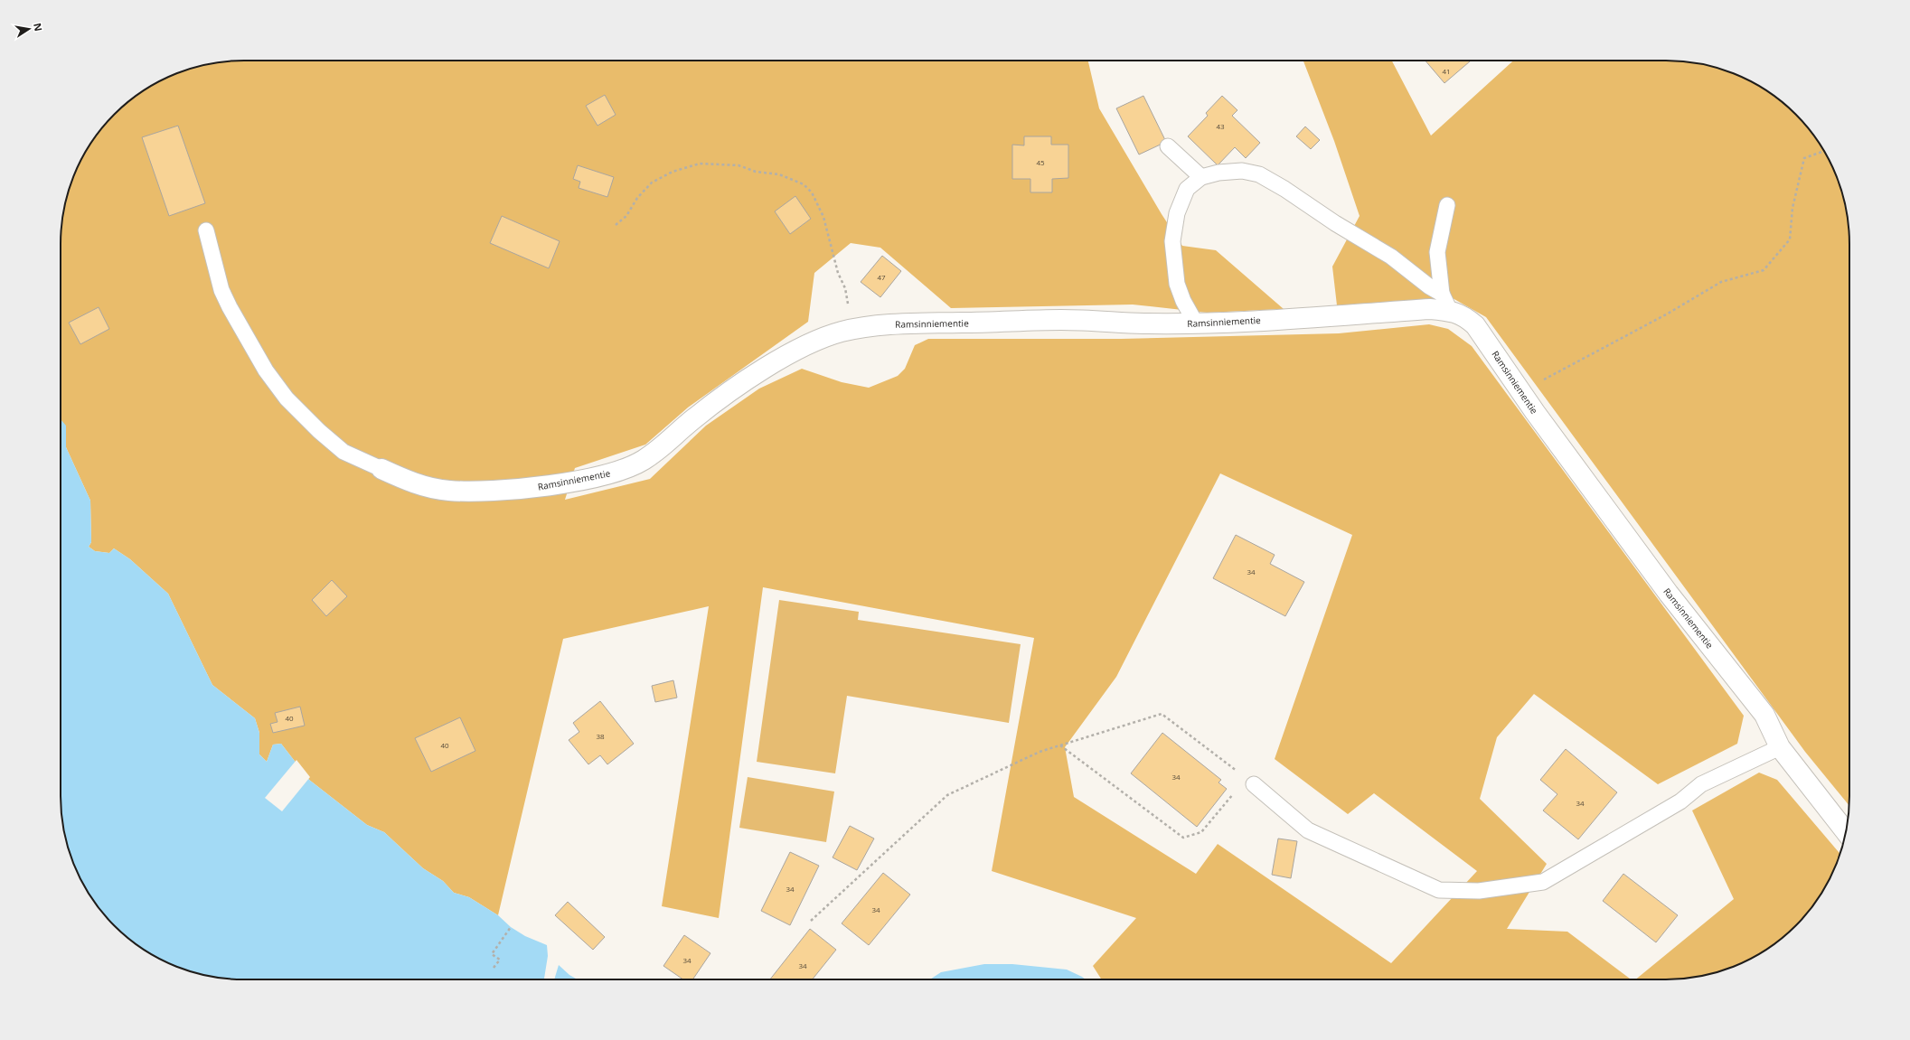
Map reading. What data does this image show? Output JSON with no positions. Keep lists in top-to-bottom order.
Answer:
{
  "streets": {
    "street": ["Ramsinniementie"]
  },
  "house_numbers": [
    "41",
    "43",
    "45",
    "47",
    "34",
    "40",
    "38",
    "40",
    "34",
    "34",
    "34",
    "34",
    "34",
    "34"
  ],
  "north": "right"
}
